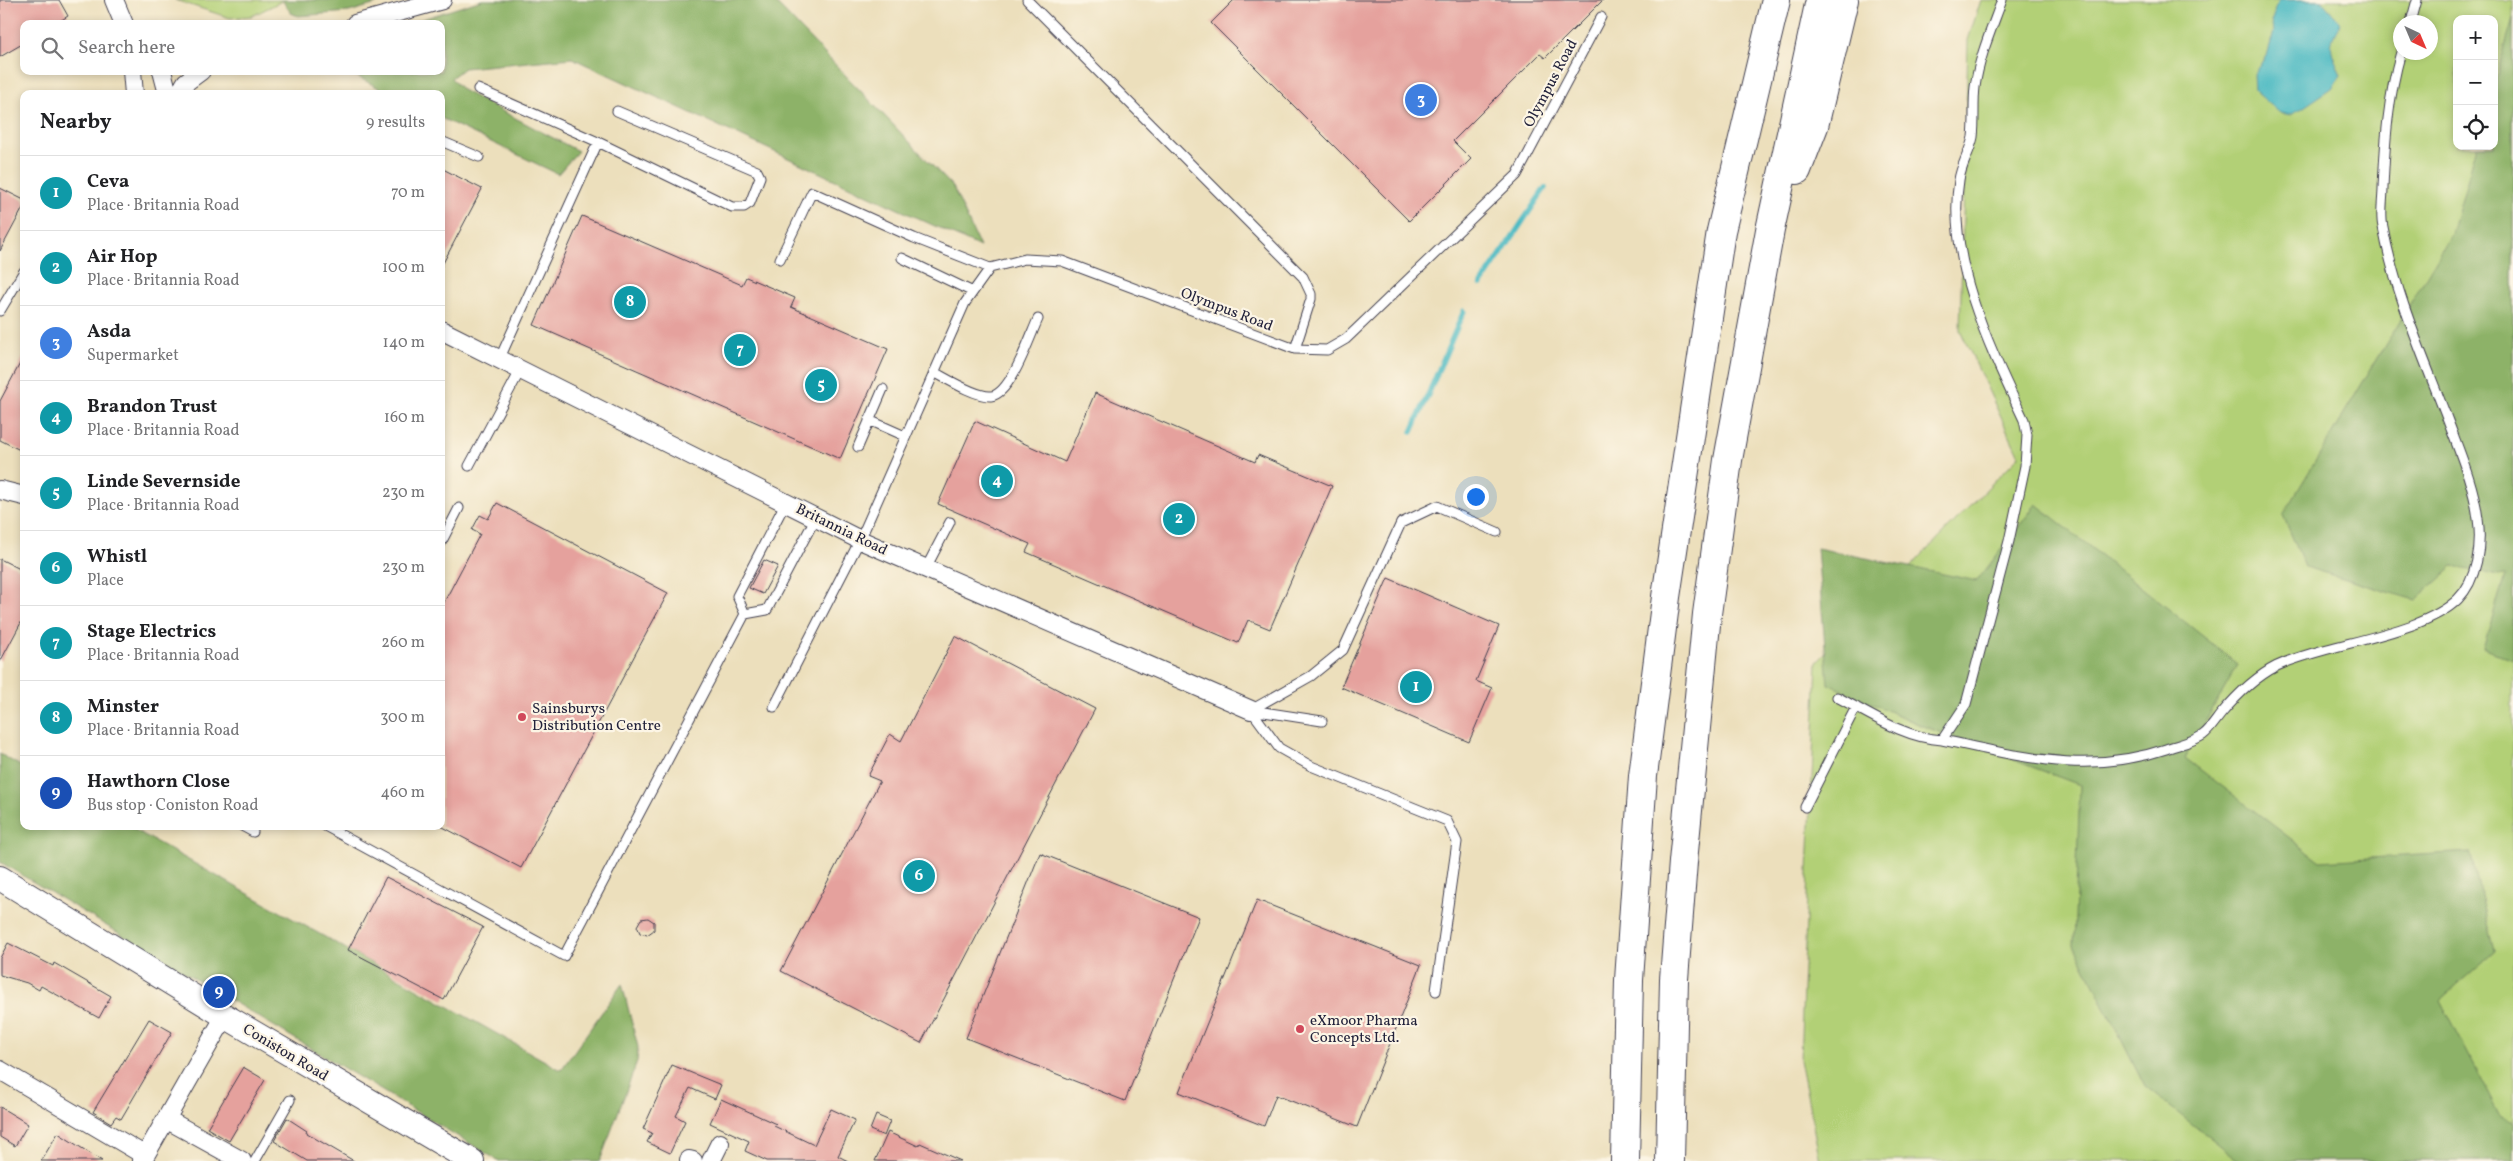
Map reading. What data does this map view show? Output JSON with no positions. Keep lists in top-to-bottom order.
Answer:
{
  "streets": {
    "street": ["Britannia Road", "Coniston Road"],
    "lane": ["Olympus Road"]
  },
  "places": ["Sainsburys Distribution Centre", "eXmoor Pharma Concepts Ltd."],
  "north": "bottom right",
  "page": {
    "map_buttons": ["+", "−"],
    "search": "Search here",
    "pins": [
      "3",
      "8",
      "7",
      "5",
      "4",
      "2",
      "1",
      "6",
      "9"
    ],
    "heading": ["Nearby", "9 results"],
    "list": [
      {
        "mark": "1",
        "name": "Ceva",
        "note": "Place · Britannia Road",
        "value": "70 m"
      },
      {
        "mark": "2",
        "name": "Air Hop",
        "note": "Place · Britannia Road",
        "value": "100 m"
      },
      {
        "mark": "3",
        "name": "Asda",
        "note": "Supermarket",
        "value": "140 m"
      },
      {
        "mark": "4",
        "name": "Brandon Trust",
        "note": "Place · Britannia Road",
        "value": "160 m"
      },
      {
        "mark": "5",
        "name": "Linde Severnside",
        "note": "Place · Britannia Road",
        "value": "230 m"
      },
      {
        "mark": "6",
        "name": "Whistl",
        "note": "Place",
        "value": "230 m"
      },
      {
        "mark": "7",
        "name": "Stage Electrics",
        "note": "Place · Britannia Road",
        "value": "260 m"
      },
      {
        "mark": "8",
        "name": "Minster",
        "note": "Place · Britannia Road",
        "value": "300 m"
      },
      {
        "mark": "9",
        "name": "Hawthorn Close",
        "note": "Bus stop · Coniston Road",
        "value": "460 m"
      }
    ]
  }
}
